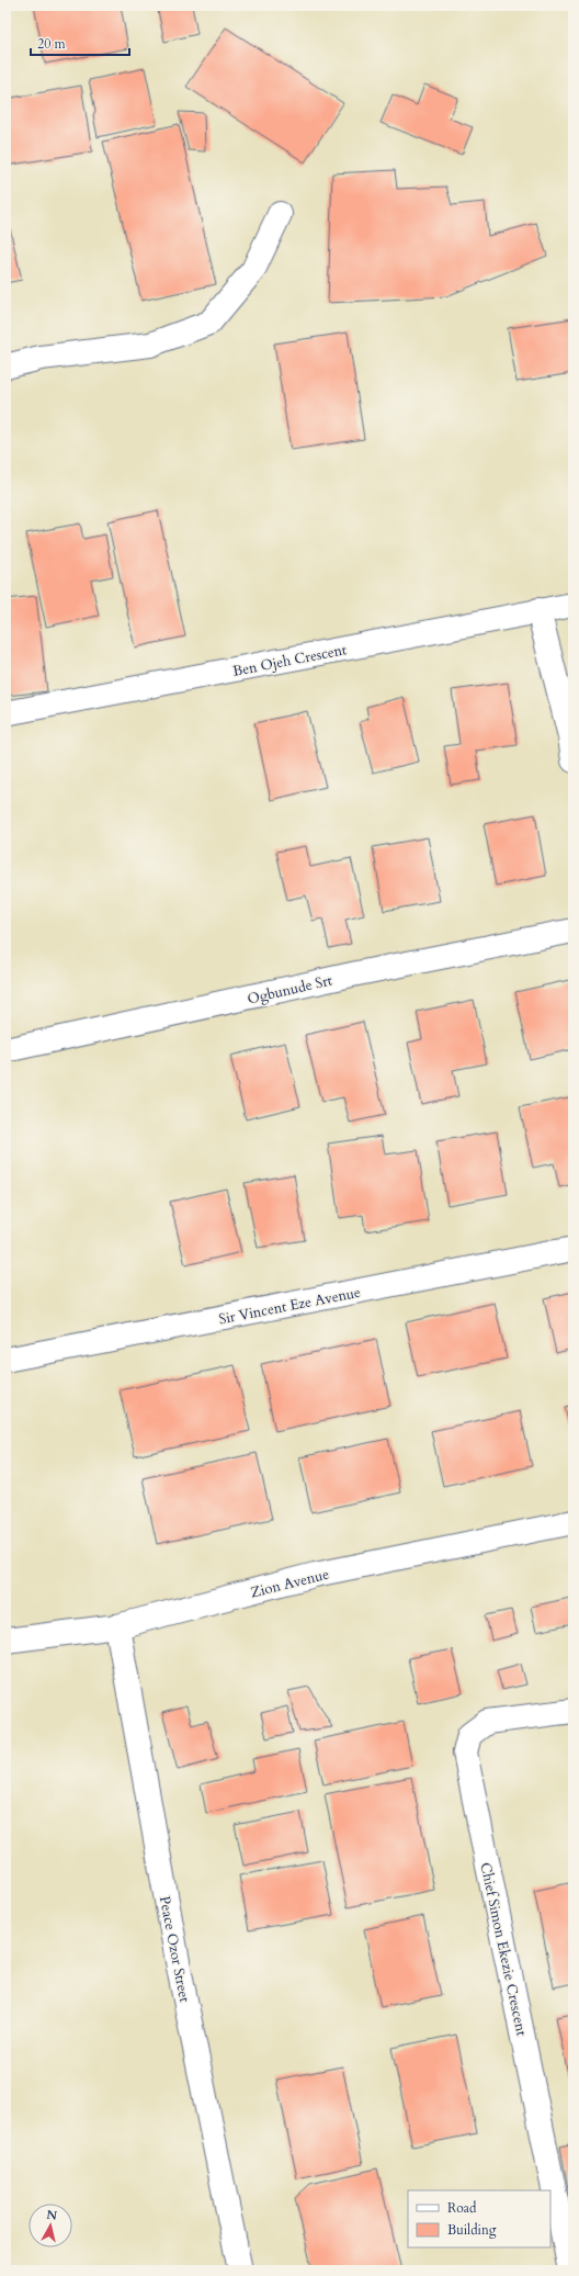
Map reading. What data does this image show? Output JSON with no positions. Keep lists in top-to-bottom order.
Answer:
{
  "streets": {
    "street": [
      "Ben Ojeh Crescent",
      "Ogbunude Srt",
      "Sir Vincent Eze Avenue",
      "Zion Avenue",
      "Peace Ozor Street",
      "Chief Simon Ekezie Crescent"
    ]
  },
  "crossings": [
    ["Zion Avenue", "Peace Ozor Street"]
  ],
  "legend": ["Road", "Building"],
  "scale_bar": "20 m",
  "north": "top"
}
